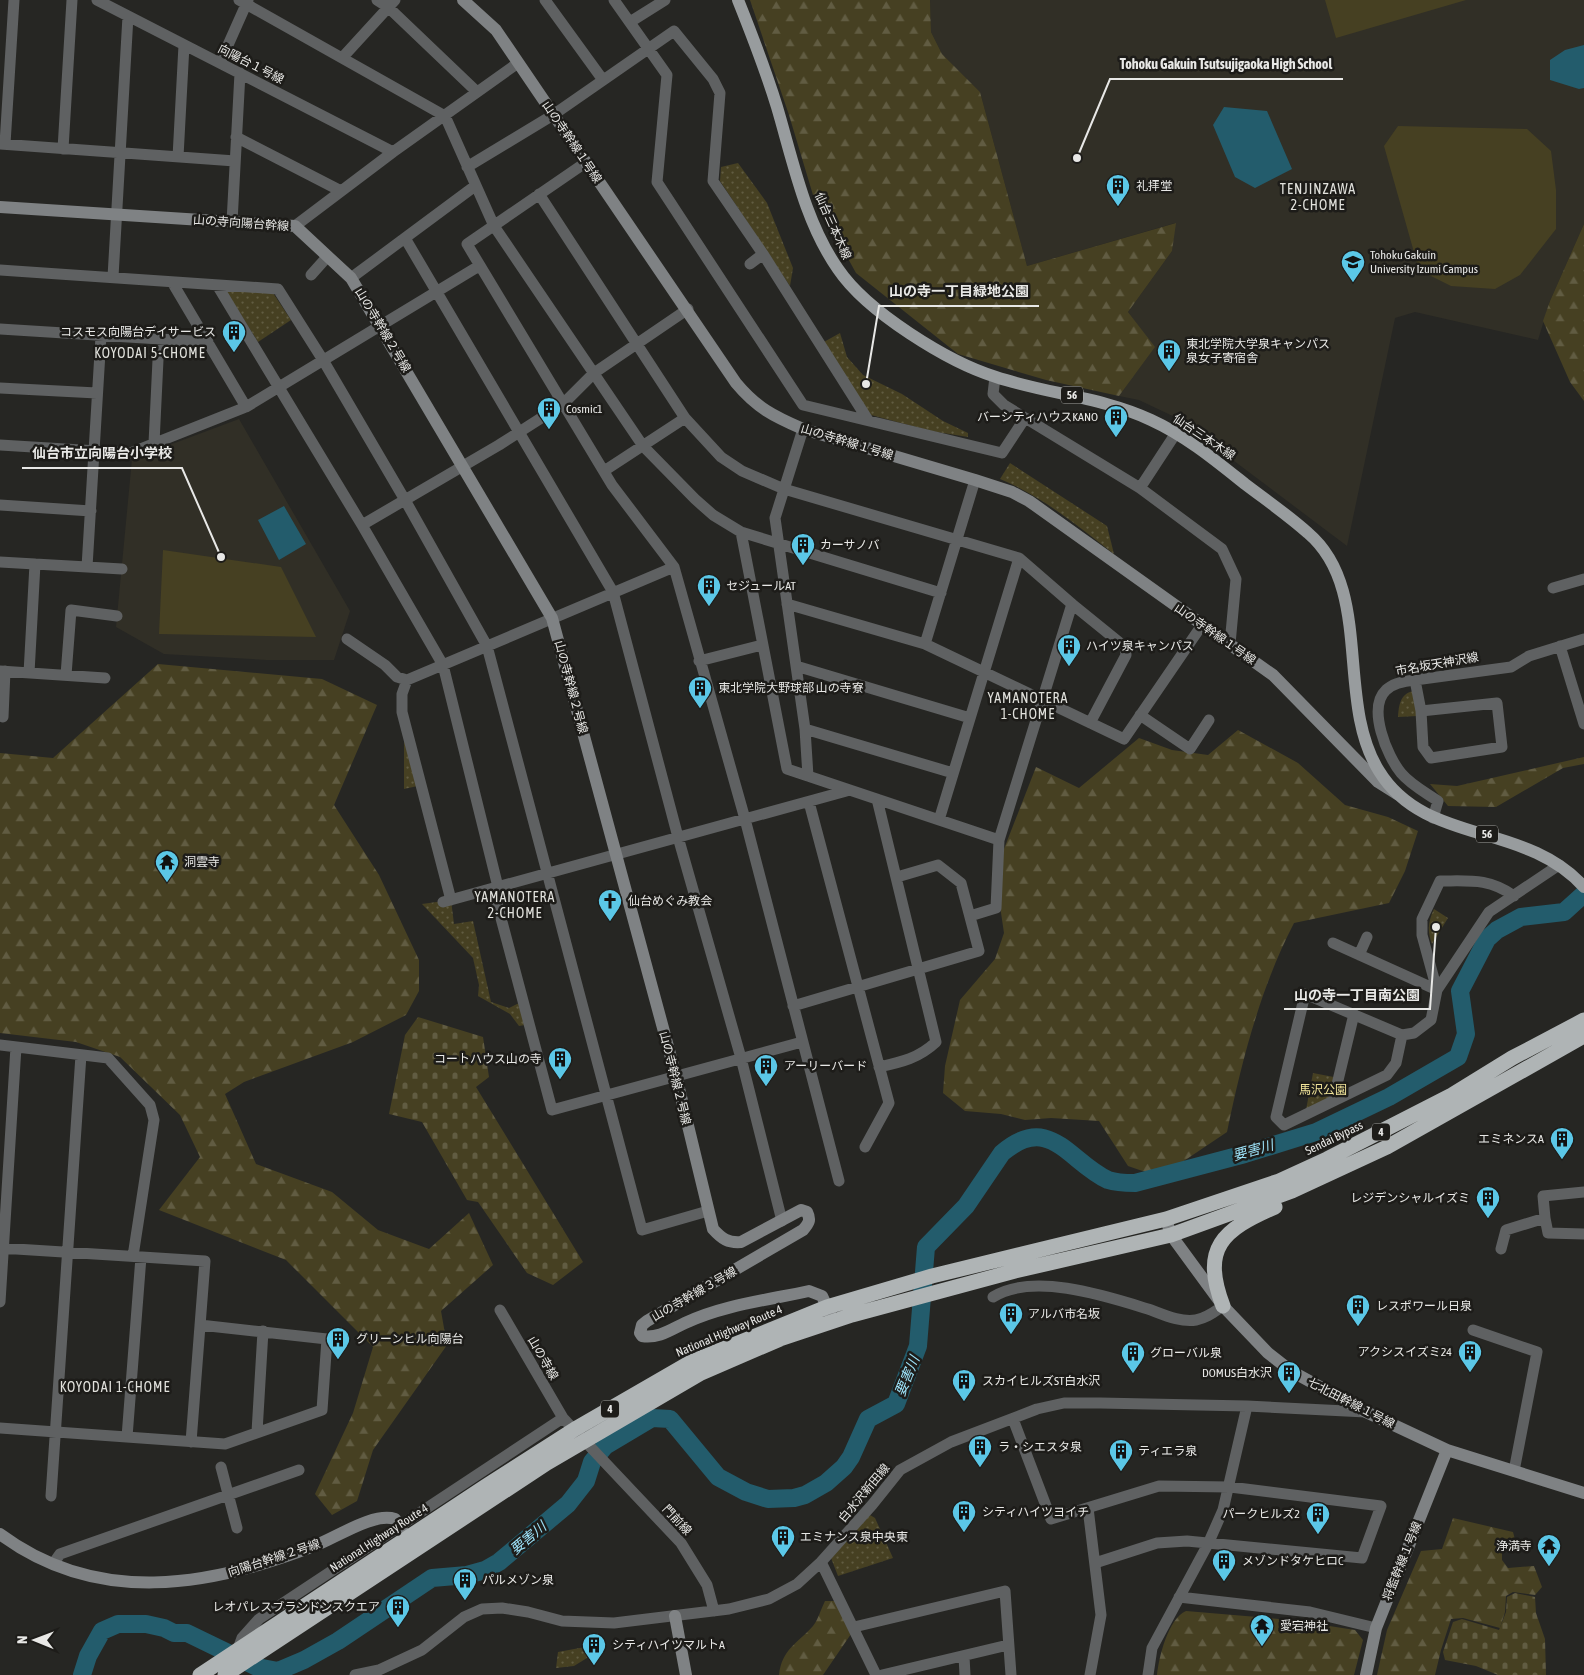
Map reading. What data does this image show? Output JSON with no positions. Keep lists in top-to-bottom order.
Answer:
{
  "streets": {
    "highway": ["4", "Sendai Bypass", "National Highway Route 4"],
    "main road": ["仙台三本木線", "56"],
    "street": [
      "向陽台１号線",
      "山の寺幹線１号線",
      "山の寺向陽台幹線",
      "山の寺幹線２号線",
      "市名坂天神沢線",
      "山の寺幹線３号線",
      "山の寺線",
      "七北田幹線１号線",
      "白水沢新田線",
      "門前線",
      "向陽台幹線２号線",
      "将監幹線１号線"
    ]
  },
  "crossings": [
    ["向陽台１号線", "山の寺向陽台幹線"],
    ["山の寺幹線１号線", "山の寺向陽台幹線"],
    ["山の寺幹線１号線", "仙台三本木線"],
    ["山の寺向陽台幹線", "山の寺幹線２号線"],
    ["仙台三本木線", "市名坂天神沢線"],
    ["山の寺幹線２号線", "山の寺幹線３号線"],
    ["4", "National Highway Route 4"],
    ["4", "七北田幹線１号線"],
    ["Sendai Bypass", "National Highway Route 4"],
    ["Sendai Bypass", "七北田幹線１号線"],
    ["山の寺幹線３号線", "National Highway Route 4"],
    ["National Highway Route 4", "山の寺線"],
    ["National Highway Route 4", "七北田幹線１号線"],
    ["National Highway Route 4", "門前線"],
    ["National Highway Route 4", "向陽台幹線２号線"],
    ["山の寺線", "門前線"],
    ["七北田幹線１号線", "白水沢新田線"],
    ["七北田幹線１号線", "将監幹線１号線"],
    ["白水沢新田線", "門前線"]
  ],
  "districts": [
    "TENJINZAWA 2-CHOME",
    "KOYODAI 5-CHOME",
    "YAMANOTERA 1-CHOME",
    "YAMANOTERA 2-CHOME",
    "KOYODAI 1-CHOME"
  ],
  "water": ["要害川"],
  "parks": ["馬沢公園"],
  "places": {
    "other": [
      "Tohoku Gakuin Tsutsujigaoka High School",
      "山の寺一丁目緑地公園",
      "仙台市立向陽台小学校",
      "山の寺一丁目南公園"
    ],
    "building": [
      "礼拝堂",
      "コスモス向陽台デイサービス",
      "東北学院大学泉キャンパス 泉女子寄宿舎",
      "Cosmic1",
      "バーシティハウスKANO",
      "カーサノバ",
      "セジュールAT",
      "ハイツ泉キャンパス",
      "東北学院大野球部 山の寺寮",
      "コートハウス山の寺",
      "アーリーバード",
      "エミネンスA",
      "レジデンシャルイズミ",
      "レスポワール日泉",
      "アルバ市名坂",
      "グリーンヒル向陽台",
      "アクシスイズミ24",
      "グローバル泉",
      "DOMUS白水沢",
      "スカイヒルズST白水沢",
      "ラ・シエスタ泉",
      "ティエラ泉",
      "シティハイツヨイチ",
      "パークヒルズ2",
      "エミナンス泉中央東",
      "メゾンドタケヒロC",
      "パルメゾン泉",
      "レオパレスブランドンスクエア",
      "シティハイツマルトA"
    ],
    "school or university": ["Tohoku Gakuin University Izumi Campus"],
    "temple": ["洞雲寺", "浄満寺", "愛宕神社"],
    "church": ["仙台めぐみ教会"]
  },
  "north": "left"
}
